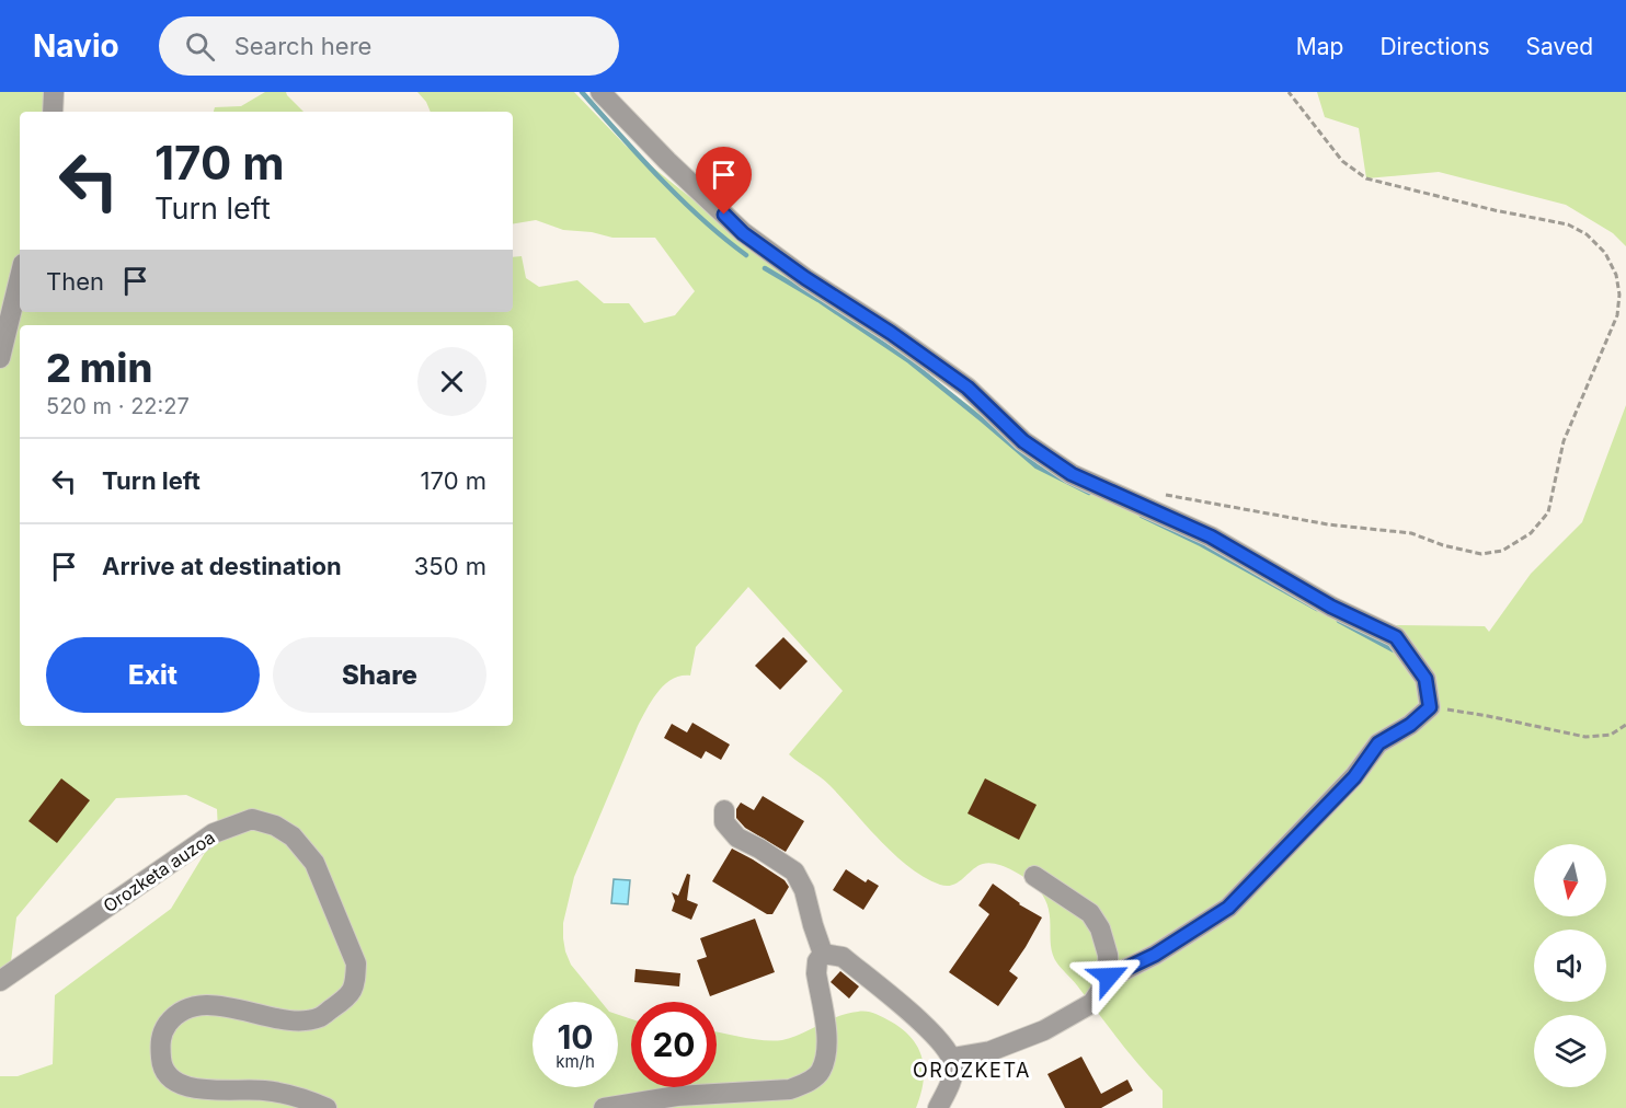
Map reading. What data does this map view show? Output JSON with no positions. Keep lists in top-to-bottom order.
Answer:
{
  "streets": {
    "street": ["Orozketa auzoa"]
  },
  "districts": ["OROZKETA"],
  "north": "bottom",
  "page": {
    "header": "Navio",
    "search": "Search here",
    "nav": ["Map", "Directions", "Saved"],
    "turn": ["170 m", "Turn left"],
    "then": "Then",
    "heading": ["2 min", "520 m · 22:27"],
    "list": [
      {
        "name": "Turn left",
        "value": "170 m"
      },
      {
        "name": "Arrive at destination",
        "value": "350 m"
      }
    ],
    "buttons": ["Exit", "Share"],
    "speed": "10 km/h",
    "limit": "20"
  }
}
